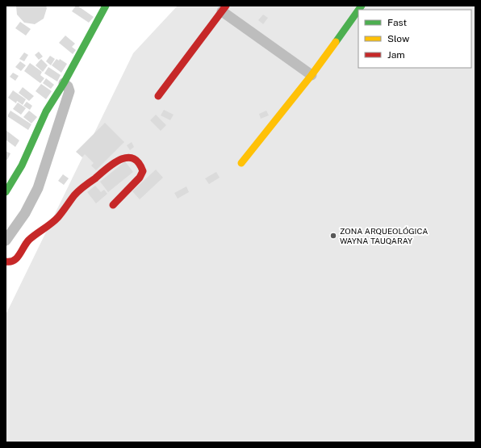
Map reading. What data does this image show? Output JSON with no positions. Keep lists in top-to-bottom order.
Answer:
{
  "places": ["ZONA ARQUEOLÓGICA WAYNA TAUQARAY"],
  "legend": ["Fast", "Slow", "Jam"]
}
